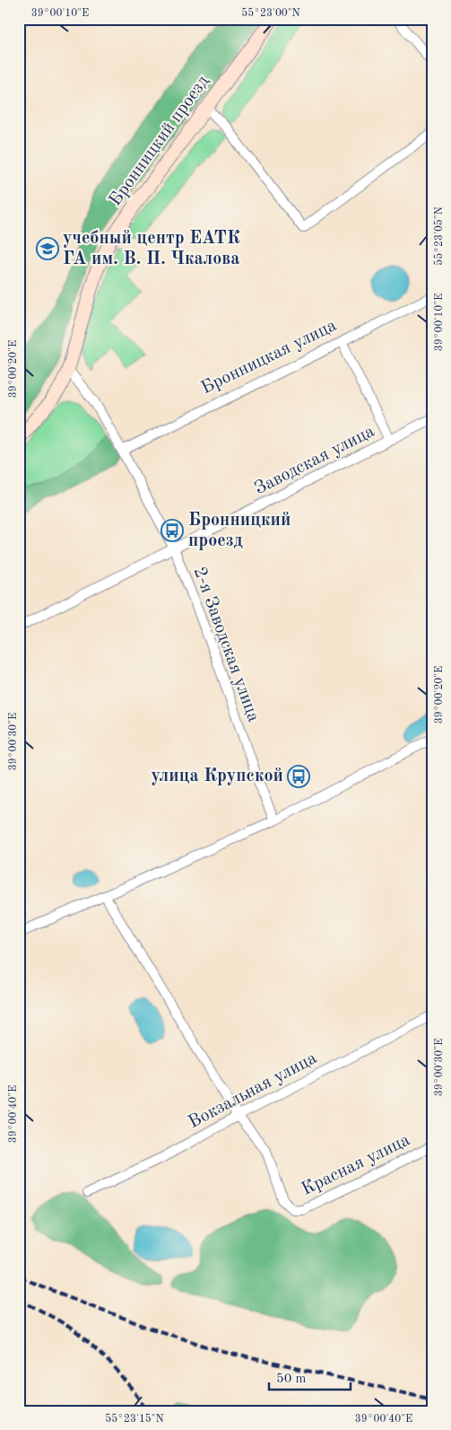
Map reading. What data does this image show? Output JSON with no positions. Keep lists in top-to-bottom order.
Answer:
{
  "streets": {
    "main road": ["Бронницкий проезд"],
    "street": [
      "Бронницкая улица",
      "Заводская улица",
      "2-я Заводская улица",
      "Вокзальная улица",
      "Красная улица"
    ]
  },
  "crossings": [
    ["Бронницкий проезд", "2-я Заводская улица"],
    ["Бронницкая улица", "2-я Заводская улица"],
    ["Заводская улица", "2-я Заводская улица"],
    ["Вокзальная улица", "Красная улица"]
  ],
  "places": {
    "school or university": ["учебный центр ЕАТК ГА им. В. П. Чкалова"],
    "bus stop": ["Бронницкий проезд", "улица Крупской"]
  },
  "scale_bar": "50 m",
  "coordinates": [
    "39°00'10\"E",
    "55°23'00\"N",
    "55°23'05\"N",
    "39°00'20\"E",
    "39°00'30\"E",
    "39°00'40\"E",
    "55°23'15\"N"
  ]
}
